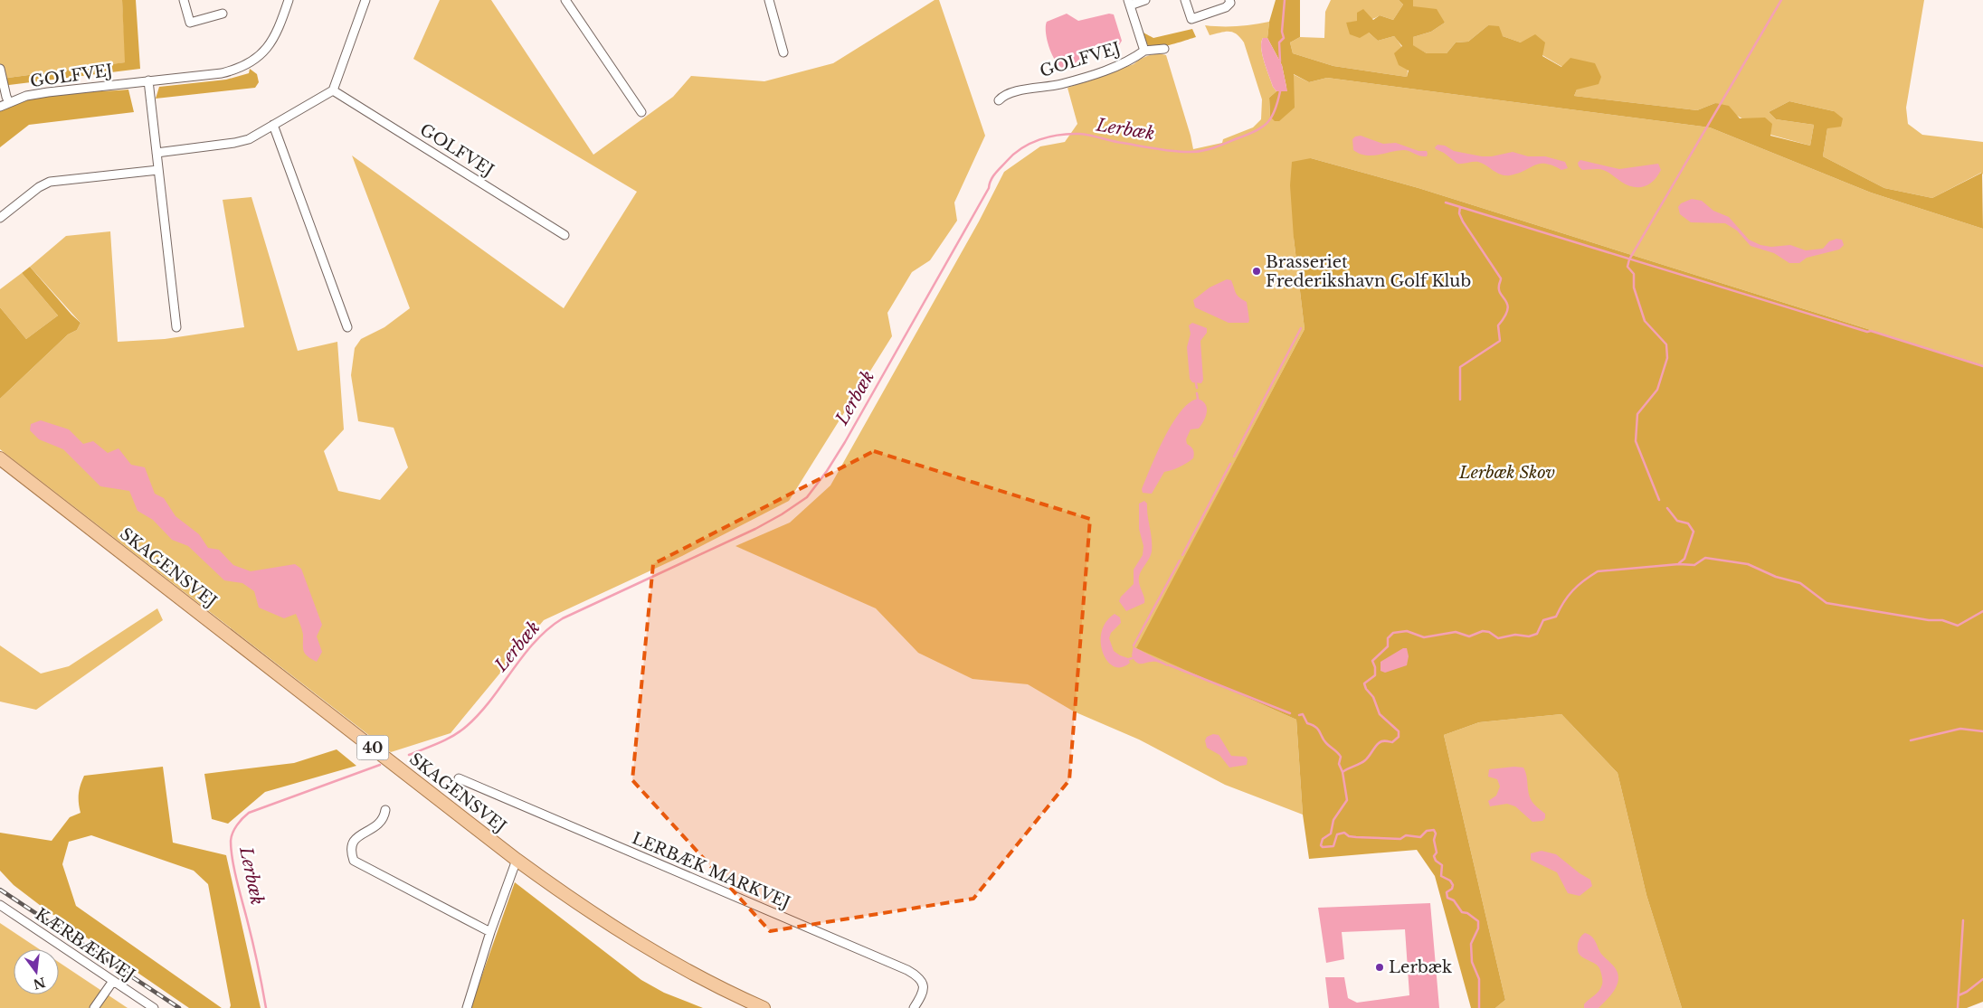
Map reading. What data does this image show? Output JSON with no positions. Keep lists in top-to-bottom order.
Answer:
{
  "streets": {
    "main road": ["SKAGENSVEJ", "40"],
    "street": ["GOLFVEJ", "LERBÆK MARKVEJ", "KÆRBÆKVEJ"]
  },
  "water": ["Lerbæk"],
  "parks": ["Lerbæk Skov"],
  "places": ["Brasseriet Frederikshavn Golf Klub", "Lerbæk"],
  "north": "bottom"
}
